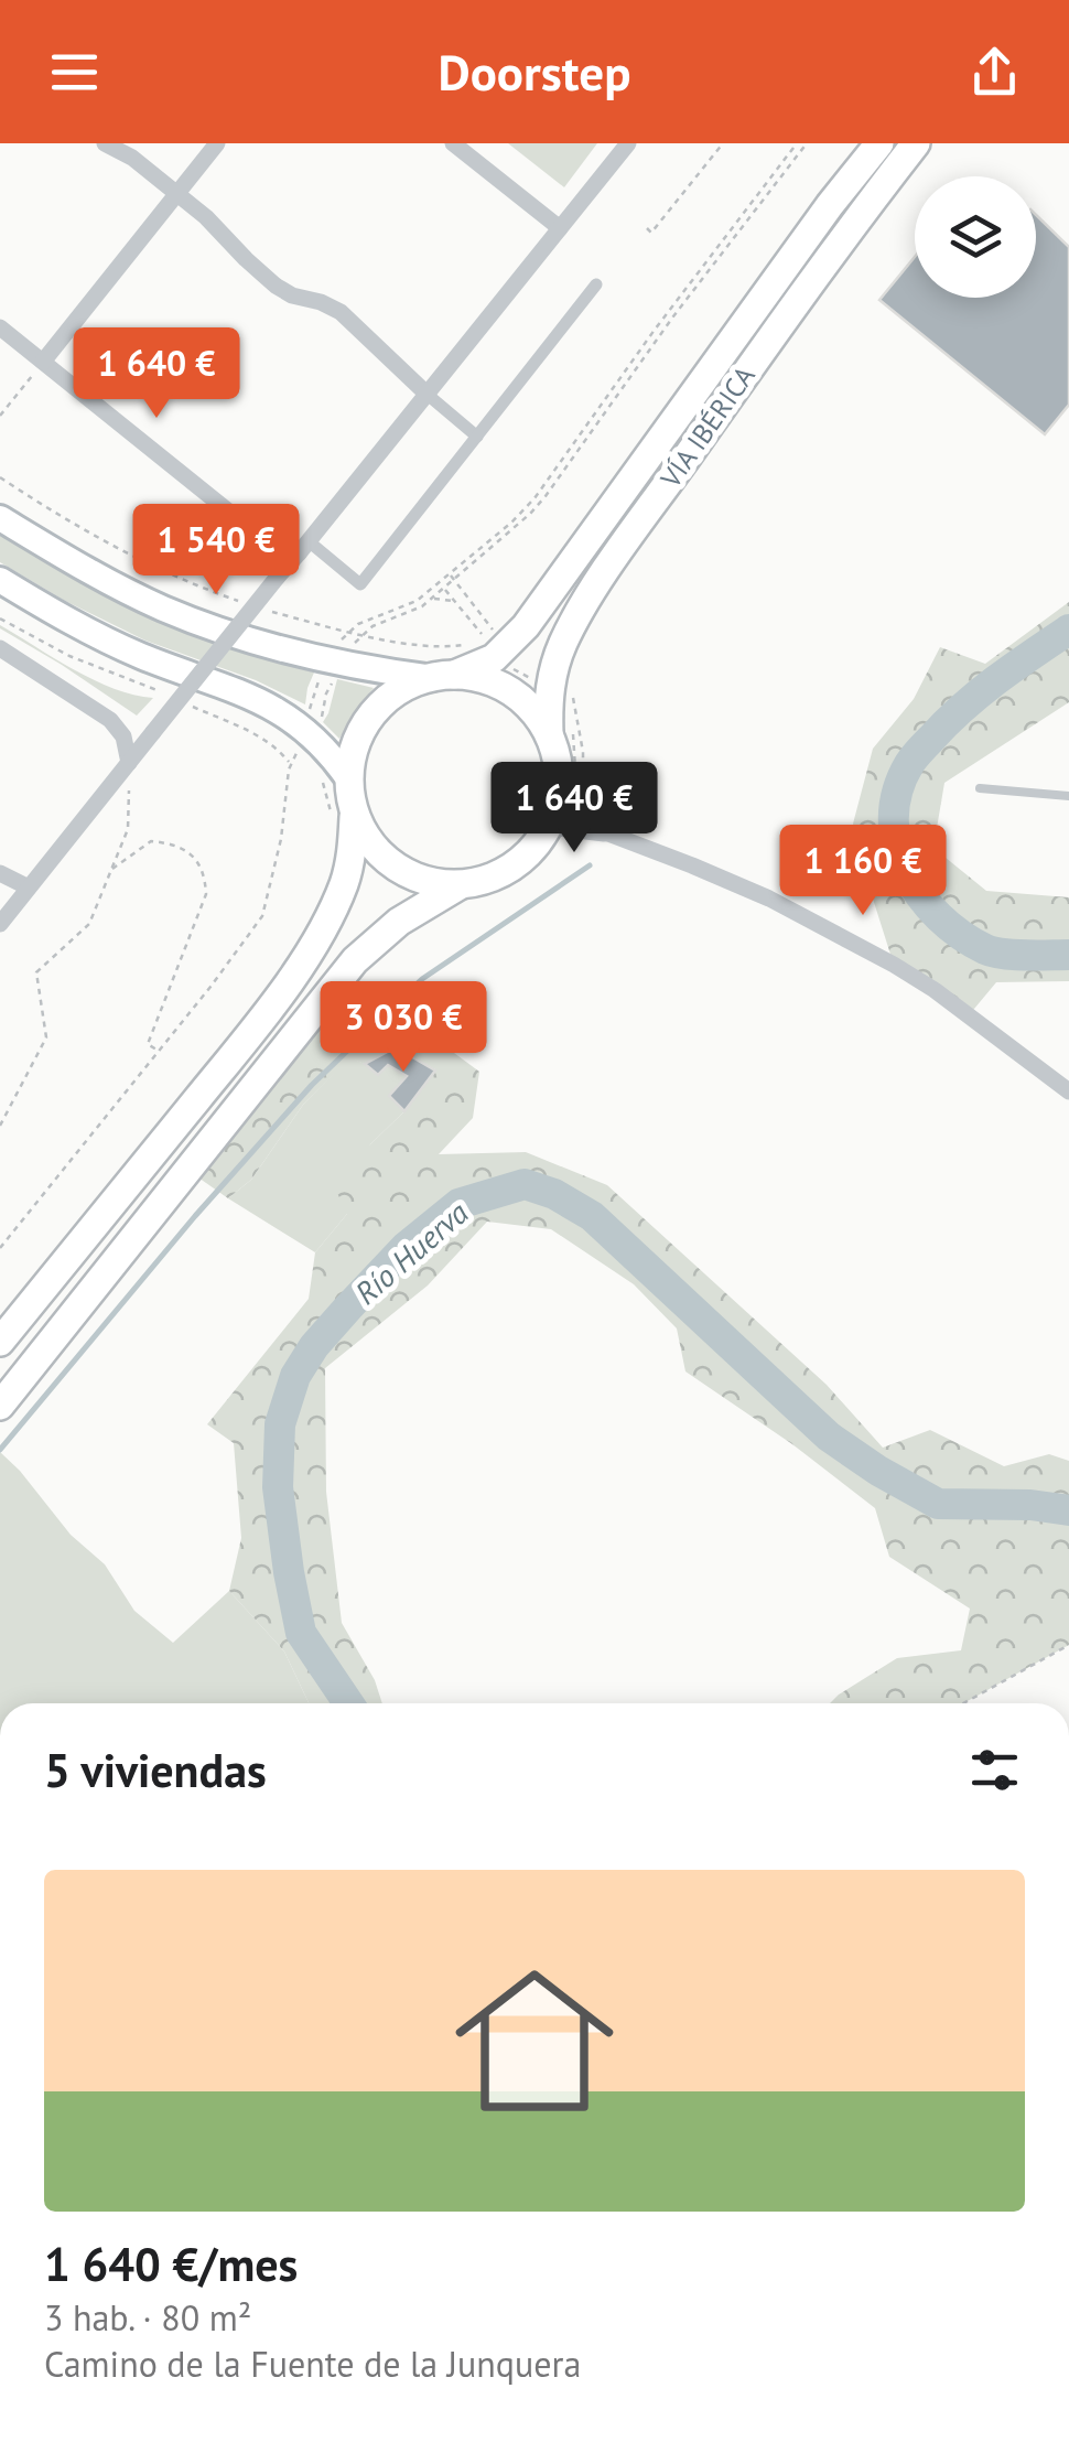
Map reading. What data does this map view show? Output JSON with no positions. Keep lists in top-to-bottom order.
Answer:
{
  "streets": {
    "highway": ["VÍA IBÉRICA"]
  },
  "water": ["Río Huerva"],
  "page": {
    "header": "Doorstep",
    "price": [
      "1 640 €",
      "1 540 €",
      "1 640 €",
      "1 160 €",
      "3 030 €"
    ],
    "heading": "5 viviendas",
    "list": [
      {
        "name": "1 640 €/mes",
        "note": "3 hab. · 80 m² · Camino de la Fuente de la Junquera"
      }
    ]
  }
}
